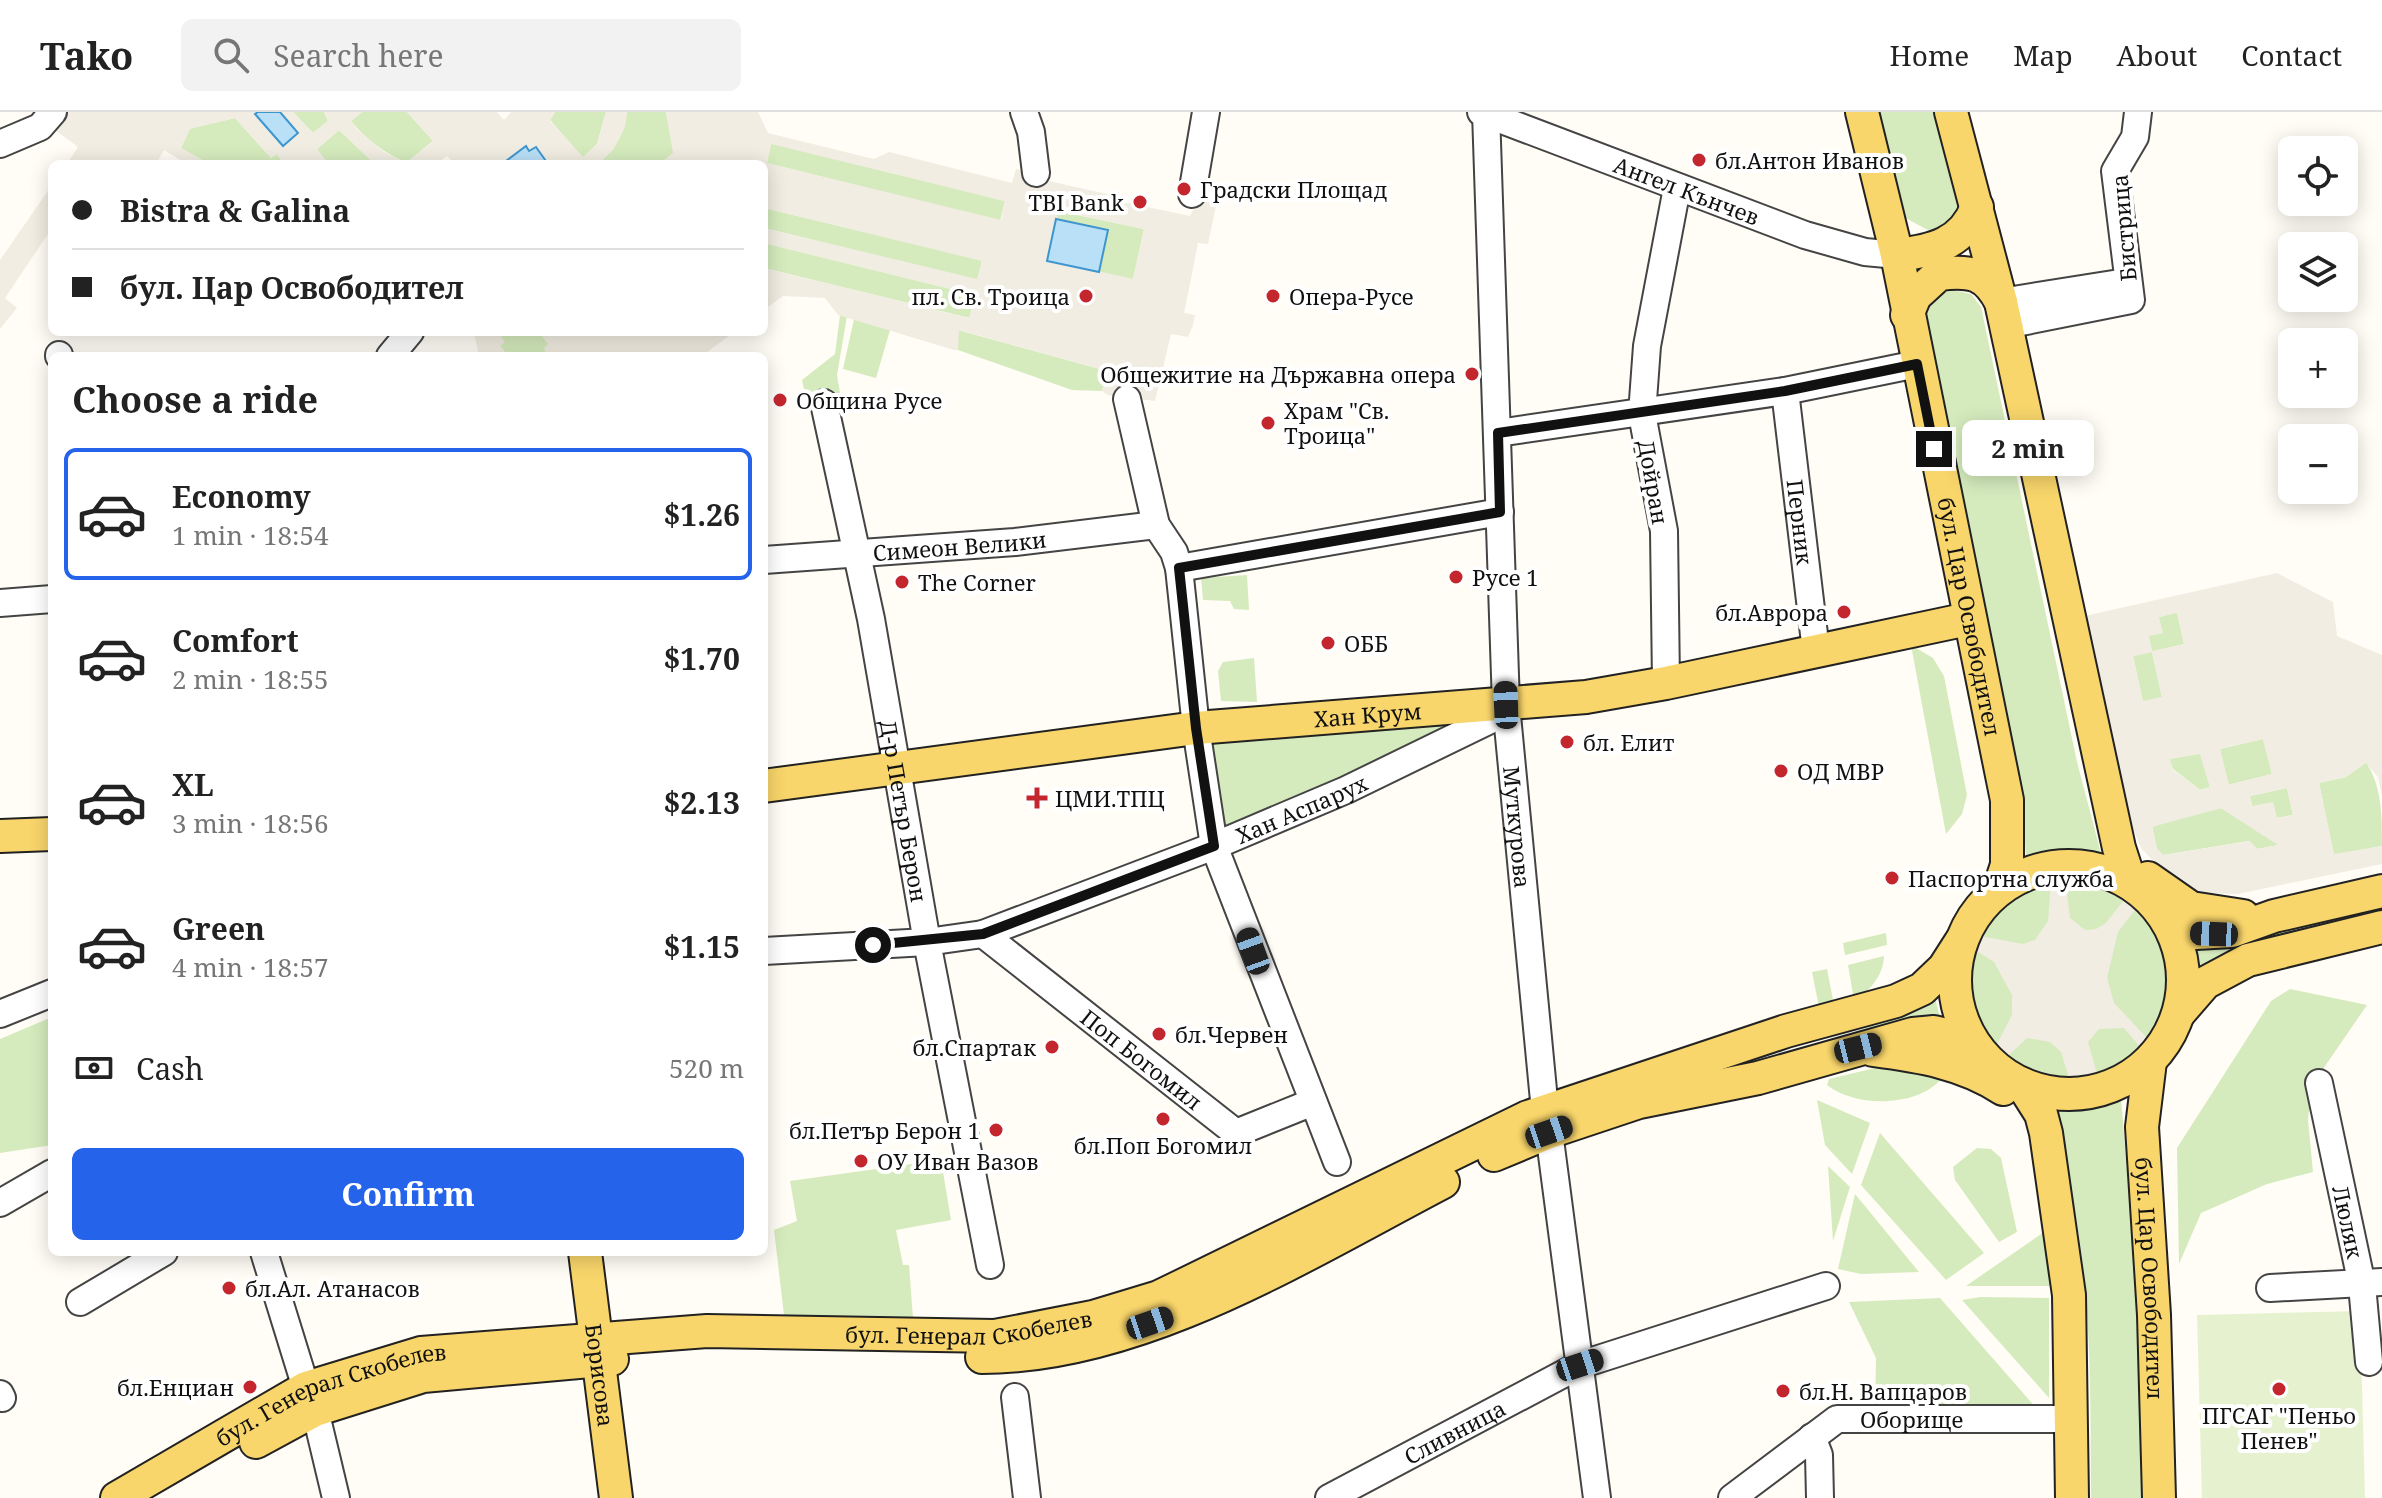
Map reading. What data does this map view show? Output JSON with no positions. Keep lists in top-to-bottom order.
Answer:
{
  "streets": {
    "main road": [
      "бул. Цар Освободител",
      "Хан Крум",
      "бул. Генерал Скобелев",
      "Борисова"
    ],
    "street": [
      "Ангел Кънчев",
      "Бистрица",
      "Дойран",
      "Перник",
      "Симеон Велики",
      "Хан Аспарух",
      "Д-р Петър Берон",
      "Муткурова",
      "Поп Богомил",
      "Люляк",
      "Оборище",
      "Сливница"
    ]
  },
  "crossings": [
    ["Ангел Кънчев", "Дойран"],
    ["Ангел Кънчев", "бул. Цар Освободител"],
    ["Ангел Кънчев", "Муткурова"],
    ["Дойран", "Хан Крум"],
    ["Перник", "Хан Крум"],
    ["Симеон Велики", "Д-р Петър Берон"],
    ["бул. Цар Освободител", "Хан Крум"],
    ["бул. Цар Освободител", "бул. Генерал Скобелев"],
    ["бул. Цар Освободител", "Оборище"],
    ["Хан Крум", "Хан Аспарух"],
    ["Хан Крум", "Д-р Петър Берон"],
    ["Хан Крум", "Муткурова"],
    ["Хан Аспарух", "Д-р Петър Берон"],
    ["Хан Аспарух", "Муткурова"],
    ["Хан Аспарух", "Поп Богомил"],
    ["Муткурова", "бул. Генерал Скобелев"],
    ["Муткурова", "Сливница"],
    ["бул. Генерал Скобелев", "Борисова"]
  ],
  "places": {
    "other": [
      "бл.Антон Иванов",
      "Градски Площад",
      "TBI Bank",
      "пл. Св. Троица",
      "Опера-Русе",
      "Общежитие на Държавна опера",
      "Община Русе",
      "Храм \"Св. Троица\"",
      "Русе 1",
      "The Corner",
      "бл.Аврора",
      "ОББ",
      "бл. Елит",
      "ОД МВР",
      "Паспортна служба",
      "бл.Червен",
      "бл.Спартак",
      "бл.Поп Богомил",
      "бл.Петър Берон 1",
      "ОУ Иван Вазов",
      "бл.Ал. Атанасов",
      "бл.Енциан",
      "ПГСАГ \"Пеньо Пенев\"",
      "бл.Н. Вапцаров"
    ],
    "health": ["ЦМИ.ТПЦ"]
  },
  "page": {
    "header": "Tako",
    "search": "Search here",
    "nav": [
      "Home",
      "Map",
      "About",
      "Contact"
    ],
    "map_buttons": ["+", "−"],
    "banner": ["Bistra & Galina", "бул. Цар Освободител"],
    "heading": "Choose a ride",
    "bubble": "2 min",
    "list": [
      {
        "name": "Economy",
        "note": "1 min · 18:54",
        "value": "$1.26"
      },
      {
        "name": "Comfort",
        "note": "2 min · 18:55",
        "value": "$1.70"
      },
      {
        "name": "XL",
        "note": "3 min · 18:56",
        "value": "$2.13"
      },
      {
        "name": "Green",
        "note": "4 min · 18:57",
        "value": "$1.15"
      }
    ],
    "pay": ["Cash", "520 m"],
    "buttons": "Confirm"
  }
}
